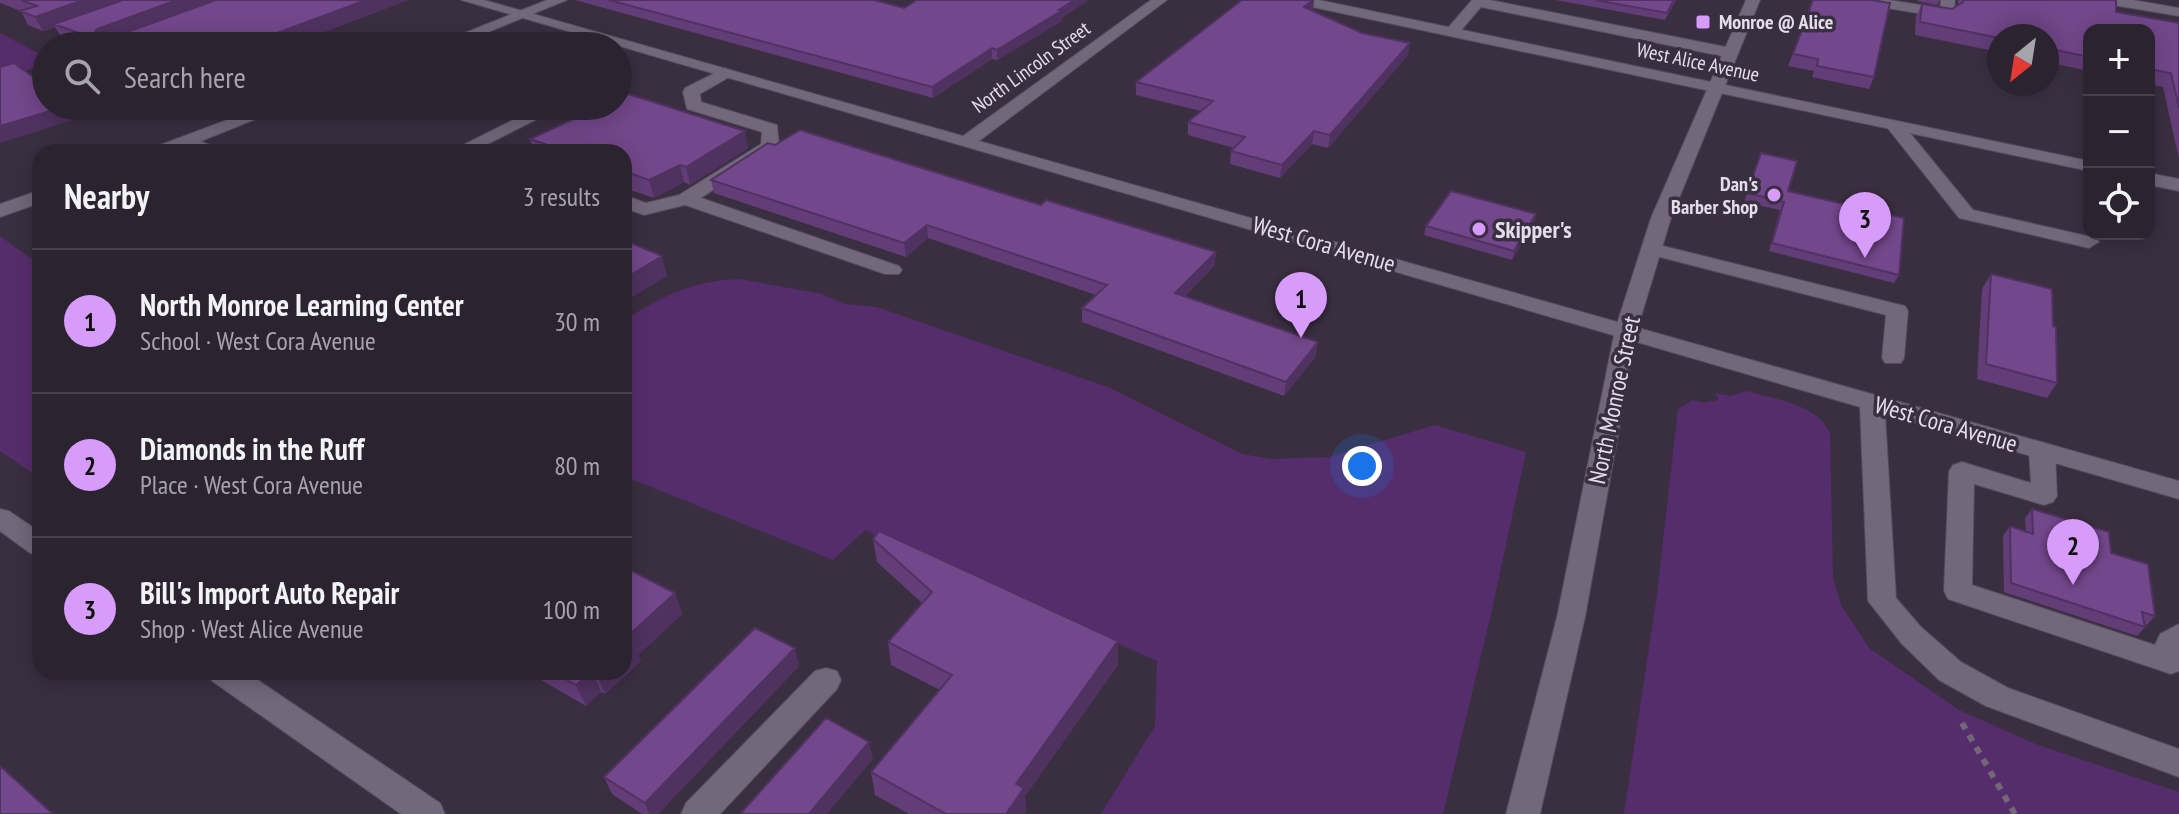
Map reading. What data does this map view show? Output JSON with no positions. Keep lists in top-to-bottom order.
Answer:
{
  "streets": {
    "street": [
      "West Alice Avenue",
      "North Lincoln Street",
      "West Cora Avenue",
      "North Monroe Street"
    ]
  },
  "crossings": [
    ["West Alice Avenue", "North Monroe Street"],
    ["North Lincoln Street", "West Cora Avenue"],
    ["West Cora Avenue", "North Monroe Street"]
  ],
  "places": {
    "transit": ["Monroe @ Alice"],
    "other": ["Dan's Barber Shop", "Skipper's"]
  },
  "north": "bottom left",
  "page": {
    "map_buttons": ["+", "−"],
    "search": "Search here",
    "heading": ["Nearby", "3 results"],
    "pins": ["3", "1", "2"],
    "list": [
      {
        "mark": "1",
        "name": "North Monroe Learning Center",
        "note": "School · West Cora Avenue",
        "value": "30 m"
      },
      {
        "mark": "2",
        "name": "Diamonds in the Ruff",
        "note": "Place · West Cora Avenue",
        "value": "80 m"
      },
      {
        "mark": "3",
        "name": "Bill's Import Auto Repair",
        "note": "Shop · West Alice Avenue",
        "value": "100 m"
      }
    ]
  }
}
